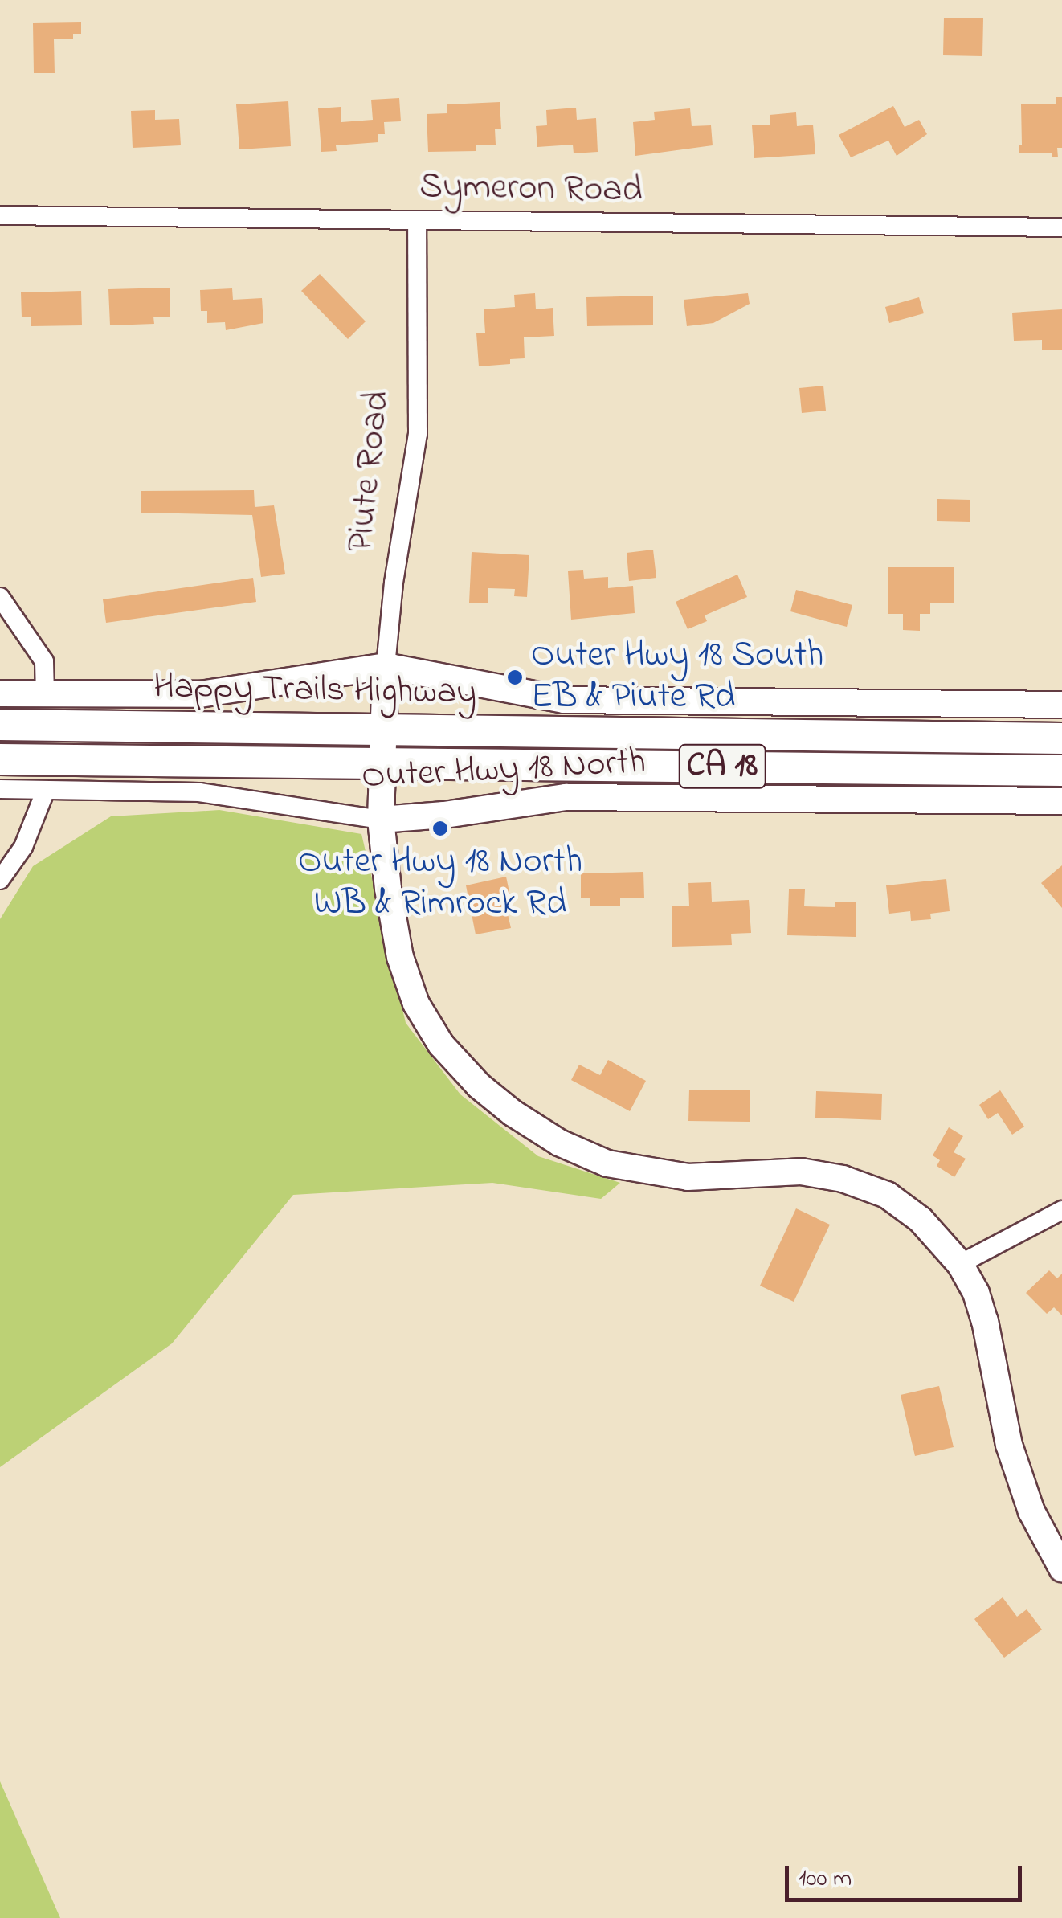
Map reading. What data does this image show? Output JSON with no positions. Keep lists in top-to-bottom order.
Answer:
{
  "streets": {
    "main road": ["Happy Trails Highway", "CA 18"],
    "street": ["Symeron Road", "Piute Road", "Outer Hwy 18 North"]
  },
  "crossings": [
    ["Symeron Road", "Piute Road"],
    ["Piute Road", "Happy Trails Highway"],
    ["Piute Road", "Outer Hwy 18 North"]
  ],
  "places": ["Outer Hwy 18 South EB & Piute Rd", "Outer Hwy 18 North WB & Rimrock Rd"],
  "scale_bar": "100 m"
}
